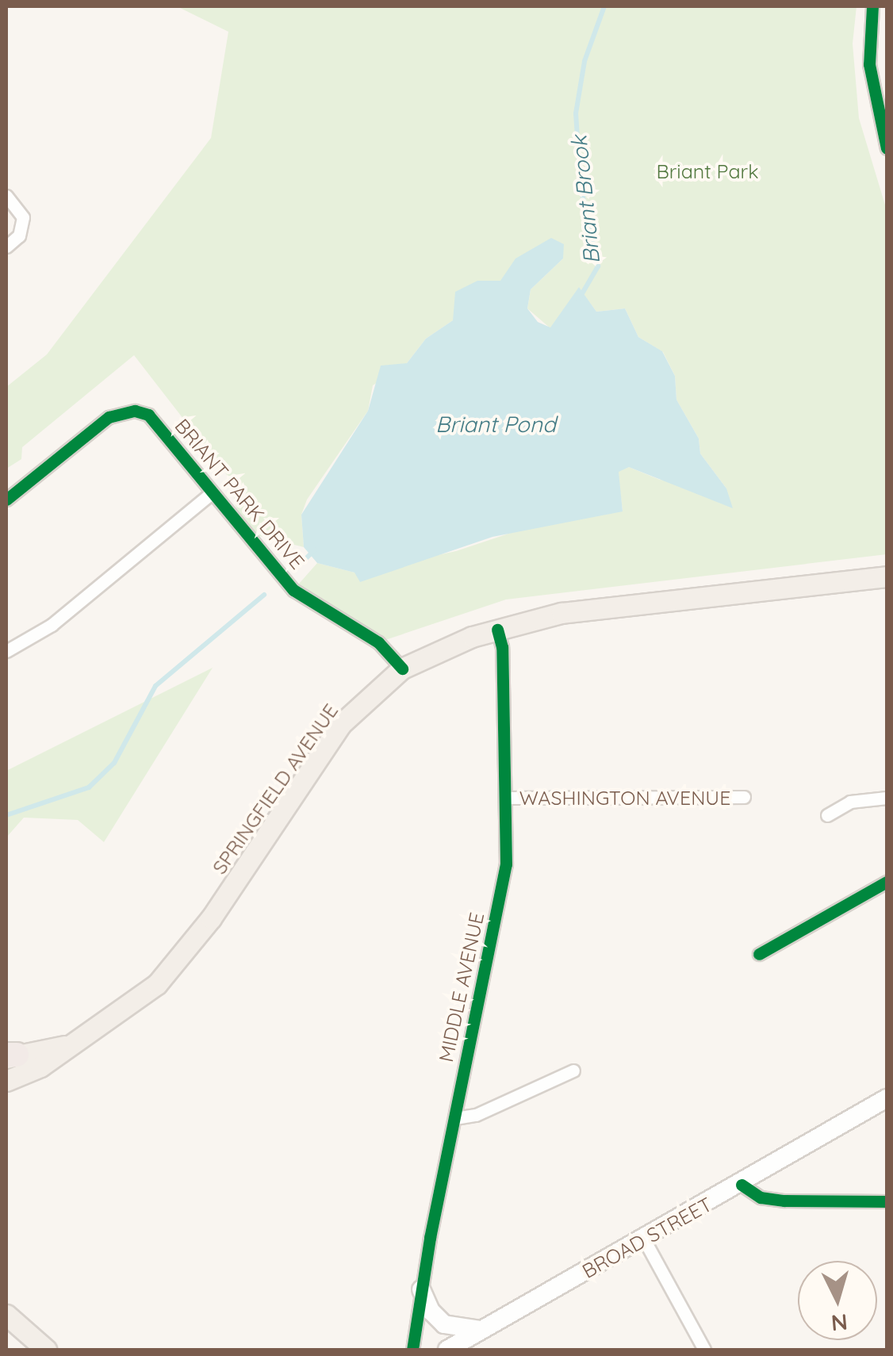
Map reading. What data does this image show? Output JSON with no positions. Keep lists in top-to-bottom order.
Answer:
{
  "streets": {
    "main road": ["SPRINGFIELD AVENUE", "BROAD STREET"],
    "street": ["BRIANT PARK DRIVE", "WASHINGTON AVENUE", "MIDDLE AVENUE"]
  },
  "crossings": [
    ["BRIANT PARK DRIVE", "SPRINGFIELD AVENUE"],
    ["SPRINGFIELD AVENUE", "MIDDLE AVENUE"],
    ["WASHINGTON AVENUE", "MIDDLE AVENUE"]
  ],
  "water": ["Briant Brook", "Briant Pond"],
  "parks": ["Briant Park"],
  "north": "bottom"
}
